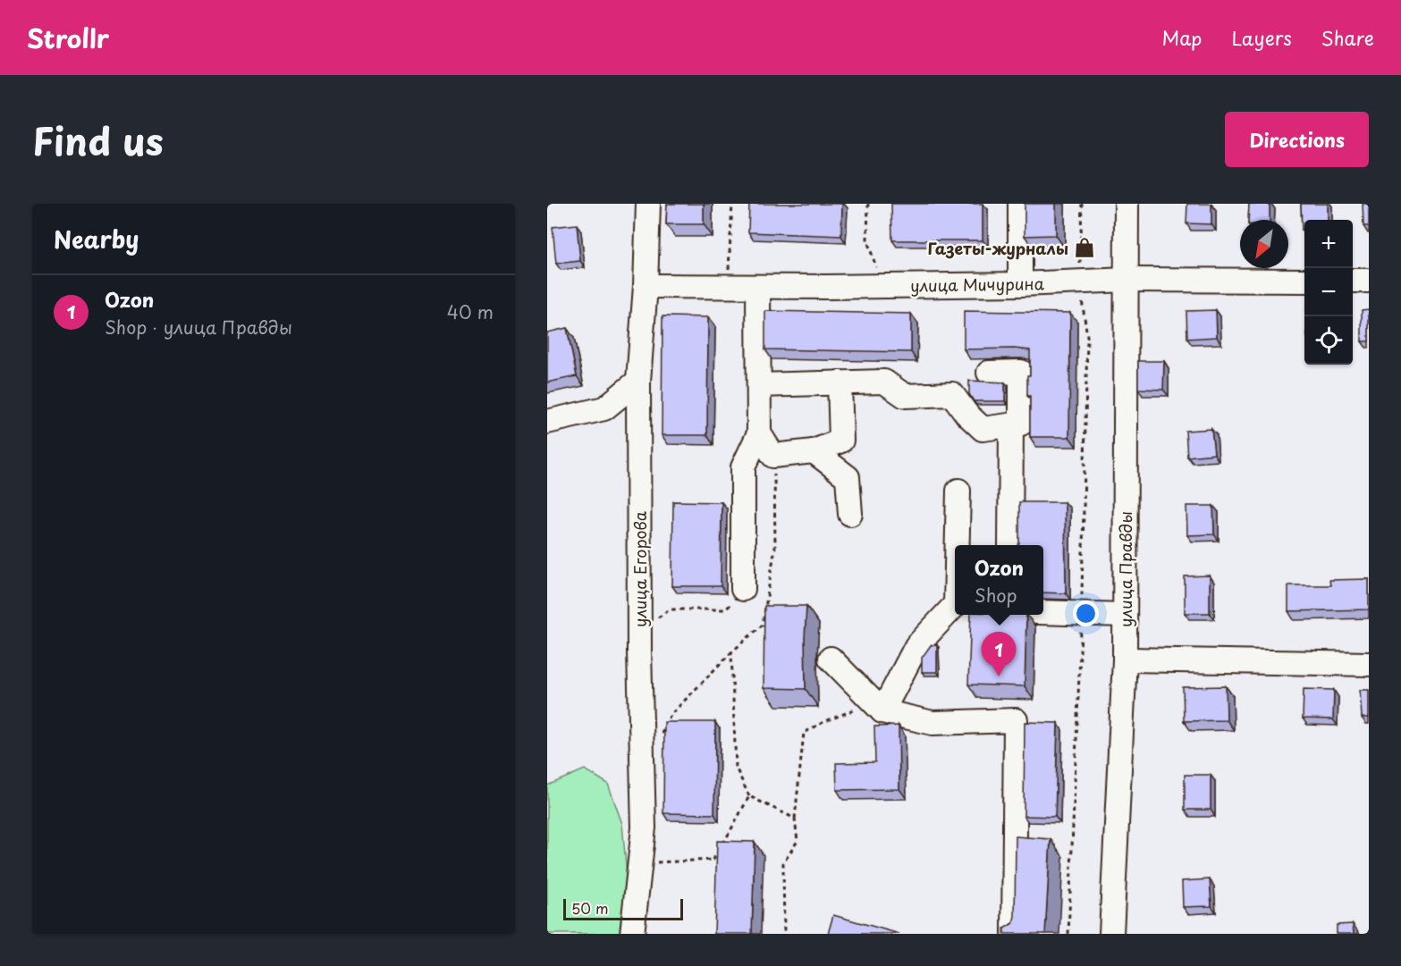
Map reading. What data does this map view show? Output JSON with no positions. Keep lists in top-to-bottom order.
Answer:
{
  "streets": {
    "street": ["улица Мичурина", "улица Егорова", "улица Правды"]
  },
  "crossings": [
    ["улица Мичурина", "улица Егорова"],
    ["улица Мичурина", "улица Правды"]
  ],
  "places": {
    "shop": ["Газеты-журналы"]
  },
  "scale_bar": "50 m",
  "north": "bottom left",
  "page": {
    "header": "Strollr",
    "nav": ["Map", "Layers", "Share"],
    "title": "Find us",
    "buttons": "Directions",
    "heading": "Nearby",
    "map_buttons": ["+", "−"],
    "list": [
      {
        "mark": "1",
        "name": "Ozon",
        "note": "Shop · улица Правды",
        "value": "40 m"
      }
    ],
    "popup": ["Ozon", "Shop"],
    "pins": "1",
    "scale": "50 m"
  }
}
